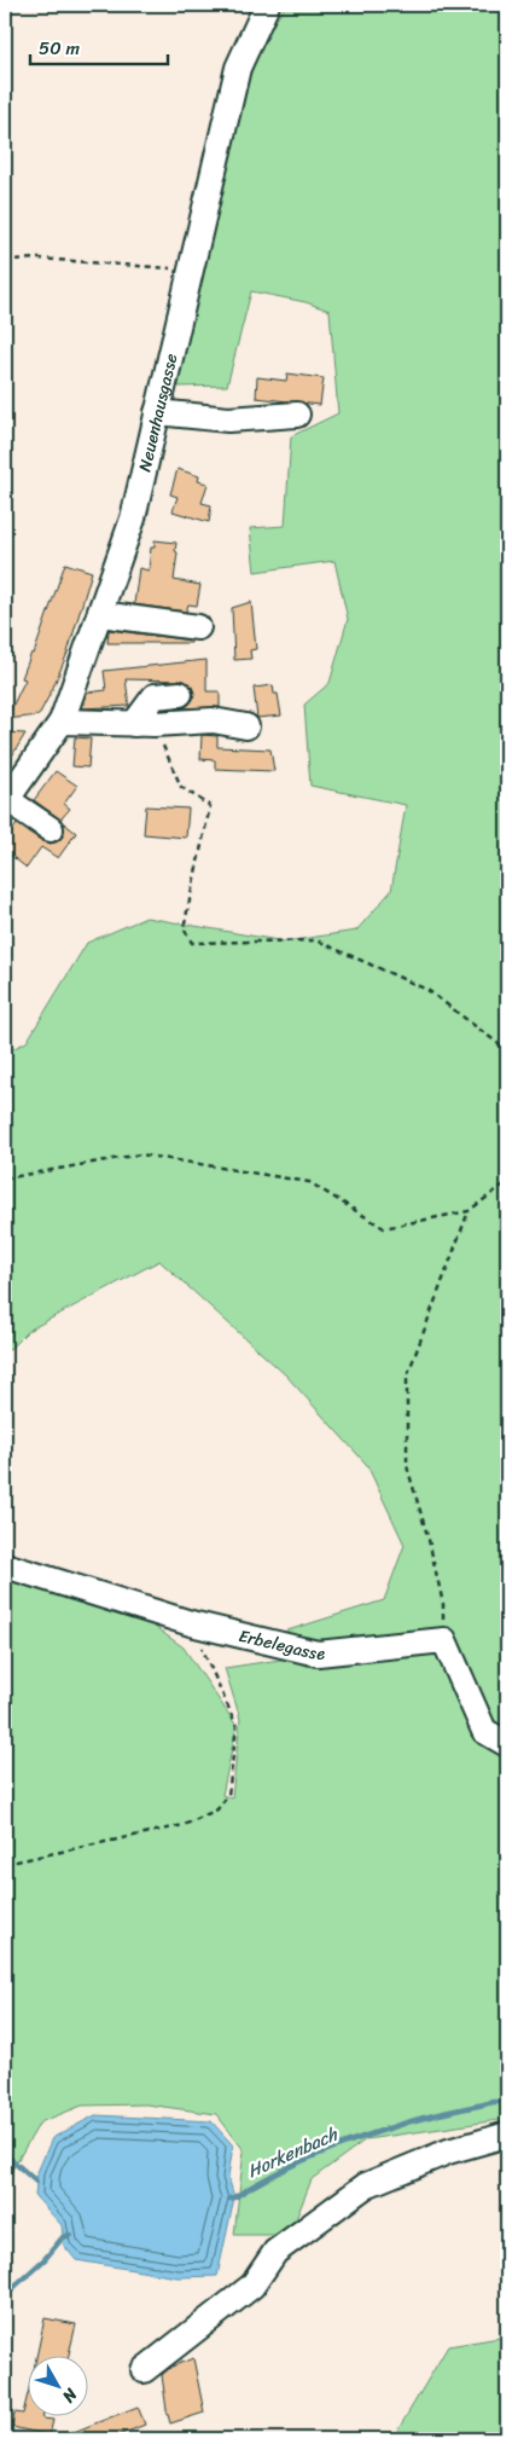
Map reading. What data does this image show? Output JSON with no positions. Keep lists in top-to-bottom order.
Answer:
{
  "streets": {
    "street": ["Neuenhausgasse", "Erbelegasse"]
  },
  "water": ["Horkenbach"],
  "scale_bar": "50 m",
  "north": "bottom right"
}
